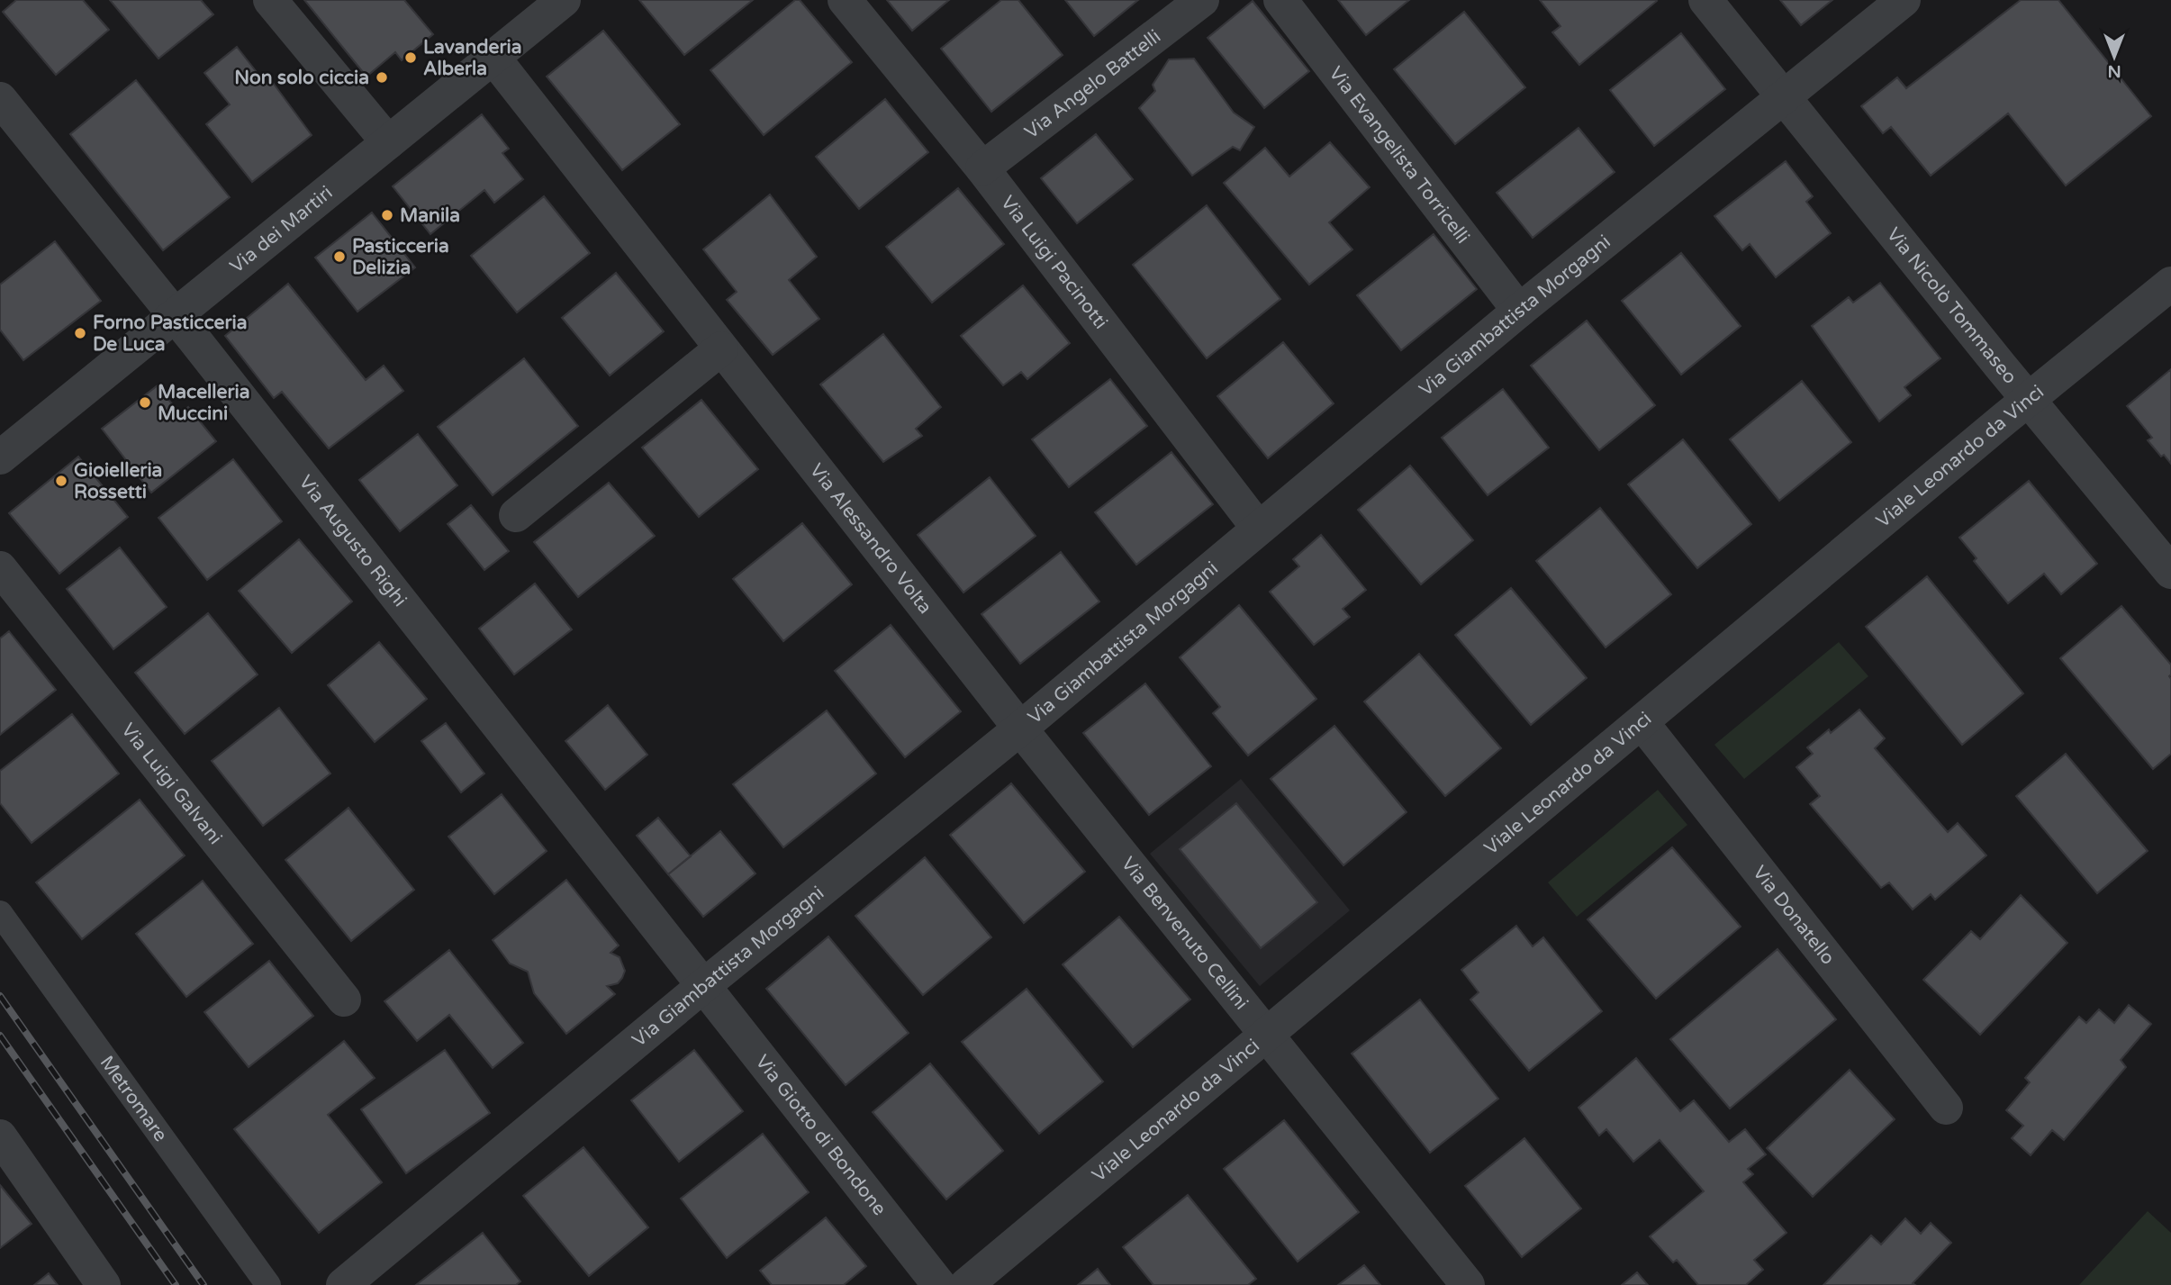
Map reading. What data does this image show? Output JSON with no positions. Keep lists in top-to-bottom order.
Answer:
{
  "streets": {
    "street": [
      "Via Angelo Battelli",
      "Via Evangelista Torricelli",
      "Via dei Martiri",
      "Via Luigi Pacinotti",
      "Via Nicolò Tommaseo",
      "Via Giambattista Morgagni",
      "Viale Leonardo da Vinci",
      "Via Alessandro Volta",
      "Via Augusto Righi",
      "Via Luigi Galvani",
      "Via Donatello",
      "Via Benvenuto Cellini",
      "Via Giotto di Bondone"
    ],
    "lane": ["Metromare"]
  },
  "crossings": [
    ["Via Angelo Battelli", "Via Luigi Pacinotti"],
    ["Via Evangelista Torricelli", "Via Giambattista Morgagni"],
    ["Via dei Martiri", "Via Alessandro Volta"],
    ["Via dei Martiri", "Via Augusto Righi"],
    ["Via Luigi Pacinotti", "Via Giambattista Morgagni"],
    ["Via Nicolò Tommaseo", "Via Giambattista Morgagni"],
    ["Via Nicolò Tommaseo", "Viale Leonardo da Vinci"],
    ["Via Giambattista Morgagni", "Via Alessandro Volta"],
    ["Via Giambattista Morgagni", "Via Augusto Righi"],
    ["Via Giambattista Morgagni", "Via Benvenuto Cellini"],
    ["Via Giambattista Morgagni", "Via Giotto di Bondone"],
    ["Viale Leonardo da Vinci", "Via Donatello"],
    ["Viale Leonardo da Vinci", "Via Benvenuto Cellini"],
    ["Via Alessandro Volta", "Via Benvenuto Cellini"],
    ["Via Augusto Righi", "Via Giotto di Bondone"]
  ],
  "places": [
    "Lavanderia Alberla",
    "Non solo ciccia",
    "Manila",
    "Pasticceria Delizia",
    "Forno Pasticceria De Luca",
    "Macelleria Muccini",
    "Gioielleria Rossetti"
  ],
  "north": "bottom"
}
